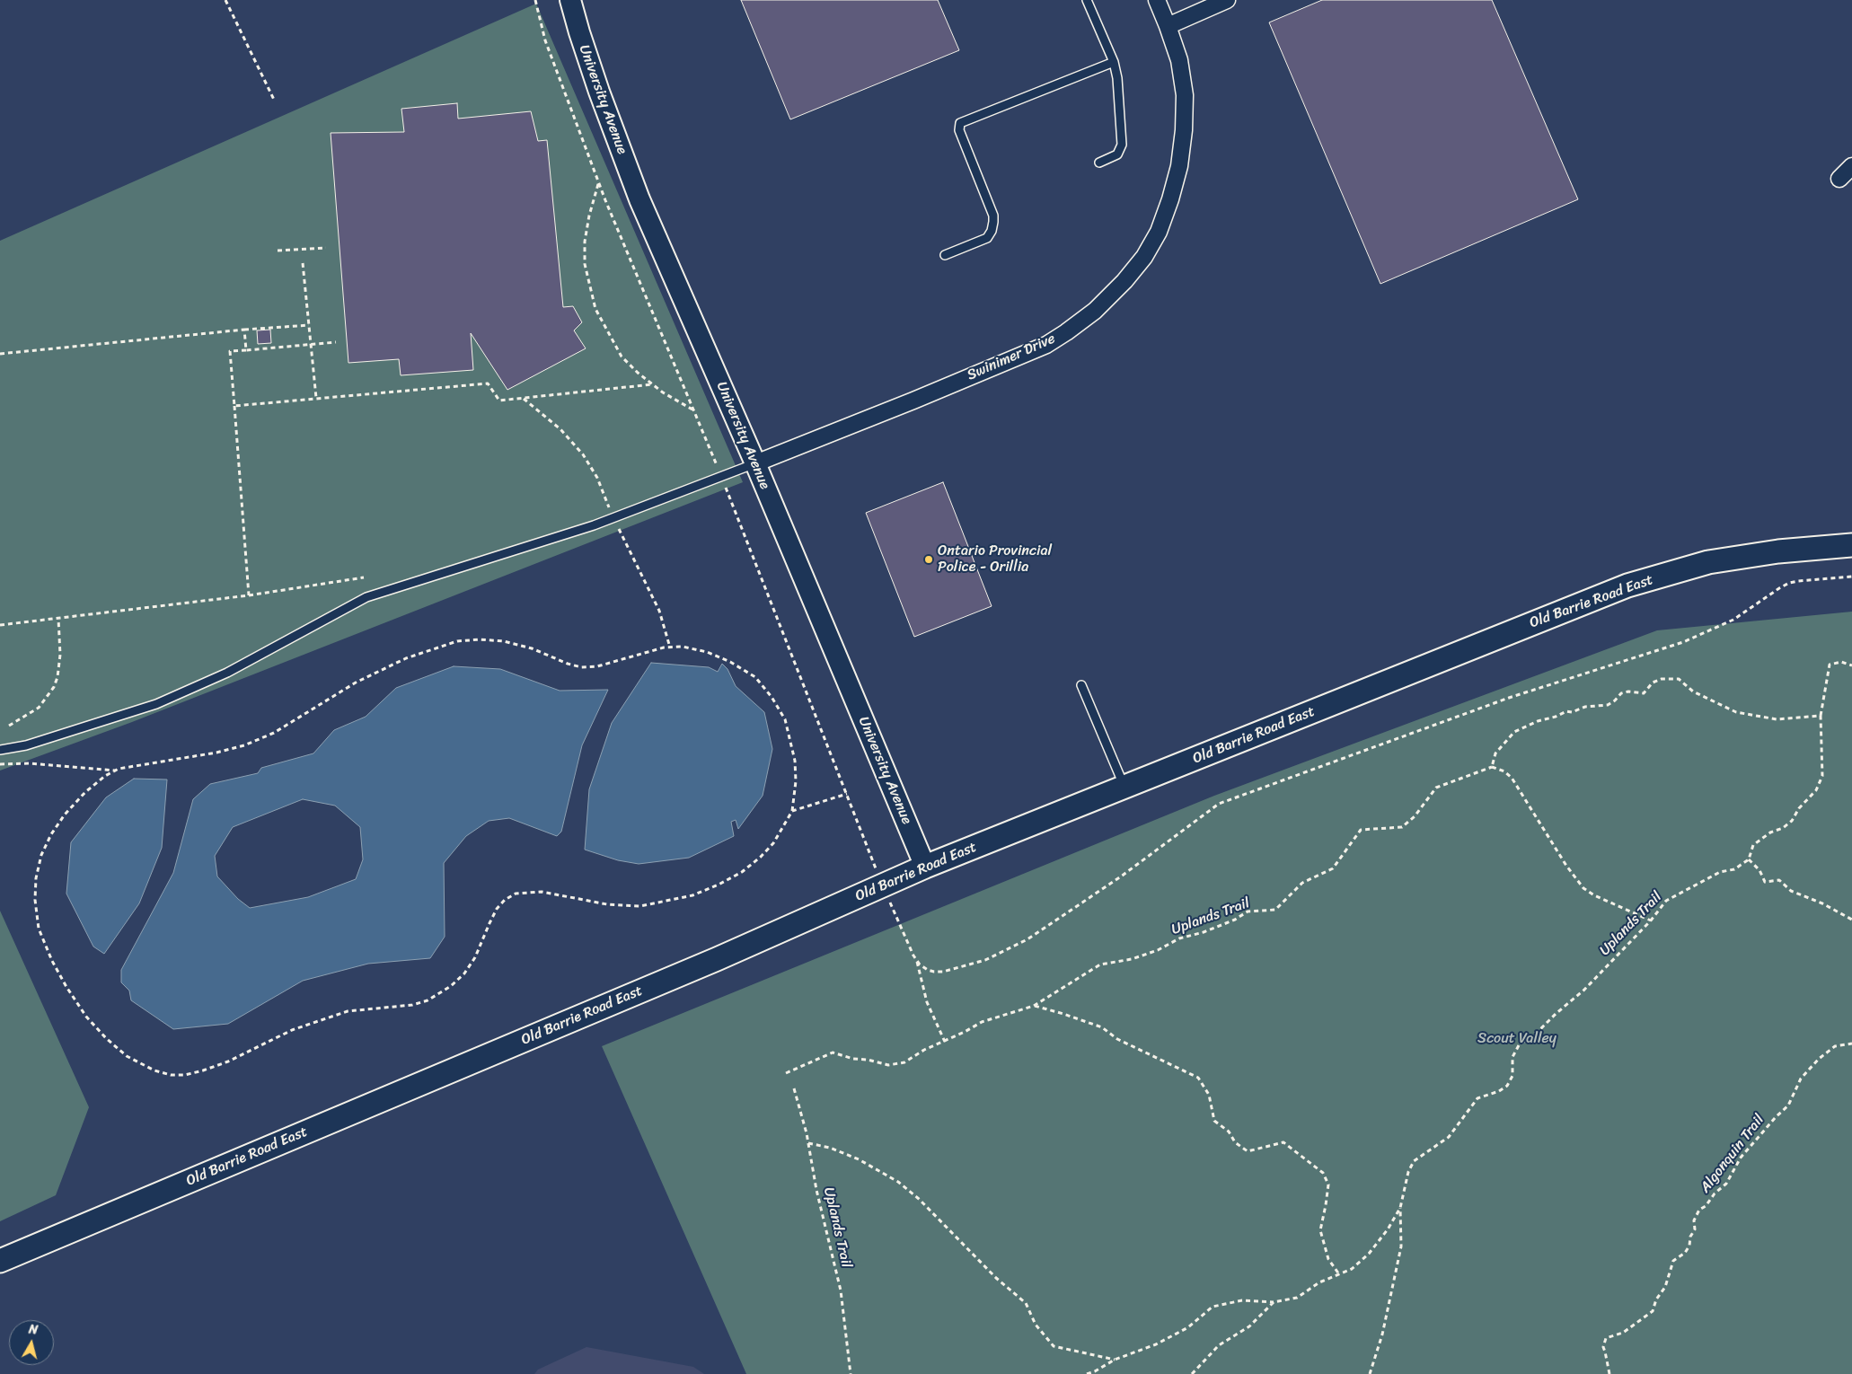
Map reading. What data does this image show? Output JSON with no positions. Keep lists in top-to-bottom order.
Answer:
{
  "streets": {
    "main road": ["Old Barrie Road East"],
    "street": ["University Avenue", "Swinimer Drive"],
    "path": ["Uplands Trail", "Algonquin Trail"]
  },
  "crossings": [
    ["University Avenue", "Swinimer Drive"],
    ["University Avenue", "Old Barrie Road East"]
  ],
  "parks": ["Scout Valley"],
  "places": ["Ontario Provincial Police - Orillia"],
  "north": "top"
}
